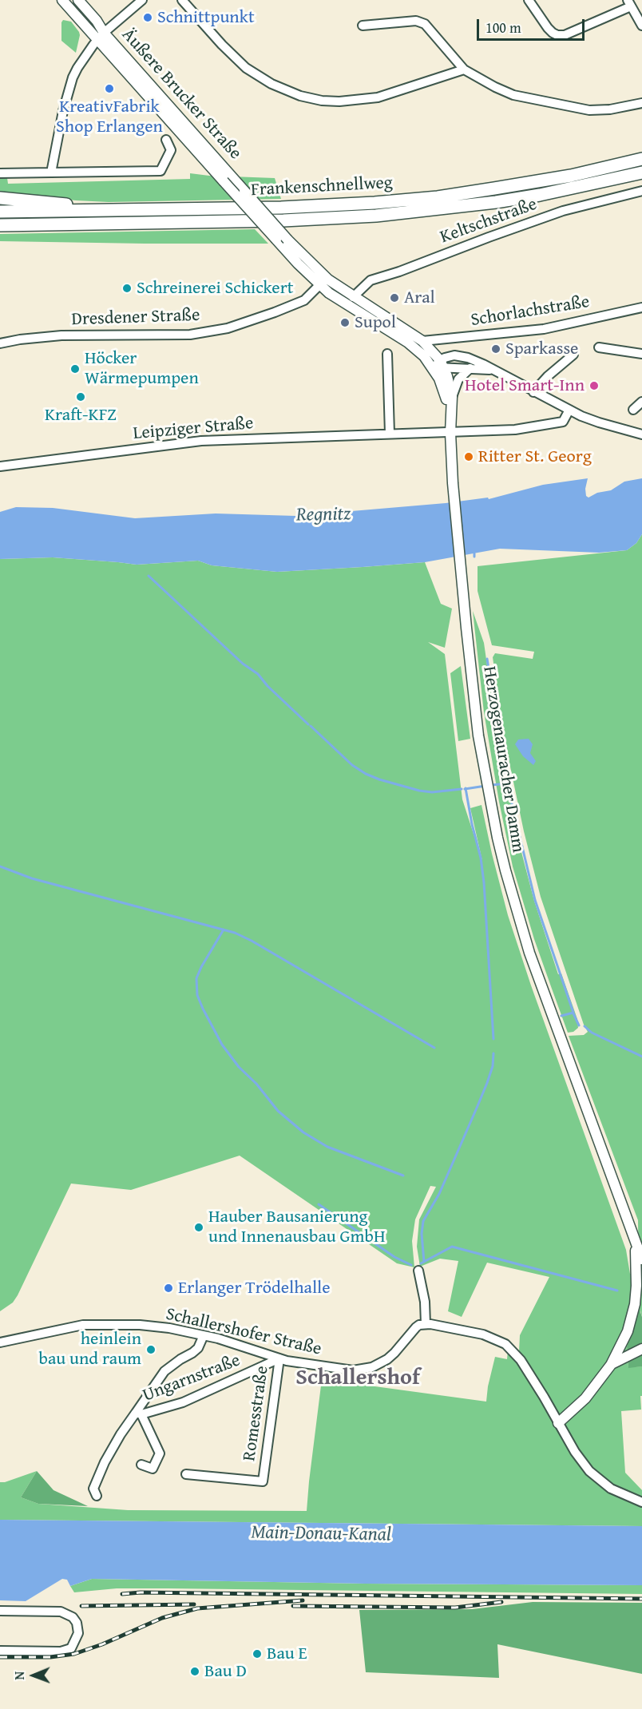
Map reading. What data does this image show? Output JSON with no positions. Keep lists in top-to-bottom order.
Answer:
{
  "streets": {
    "highway": ["Frankenschnellweg"],
    "main road": ["Äußere Brucker Straße", "Herzogenauracher Damm"],
    "street": [
      "Keltschstraße",
      "Schorlachstraße",
      "Dresdener Straße",
      "Leipziger Straße",
      "Schallershofer Straße",
      "Ungarnstraße",
      "Romesstraße"
    ]
  },
  "crossings": [
    ["Äußere Brucker Straße", "Keltschstraße"],
    ["Äußere Brucker Straße", "Schorlachstraße"],
    ["Äußere Brucker Straße", "Dresdener Straße"],
    ["Äußere Brucker Straße", "Herzogenauracher Damm"],
    ["Leipziger Straße", "Herzogenauracher Damm"],
    ["Schallershofer Straße", "Ungarnstraße"],
    ["Schallershofer Straße", "Romesstraße"],
    ["Ungarnstraße", "Romesstraße"]
  ],
  "districts": ["Schallershof"],
  "water": ["Regnitz", "Main-Donau-Kanal"],
  "places": [
    "Schnittpunkt",
    "KreativFabrik Shop Erlangen",
    "Schreinerei Schickert",
    "Aral",
    "Supol",
    "Sparkasse",
    "Höcker Wärmepumpen",
    "Hotel Smart-Inn",
    "Kraft-KFZ",
    "Ritter St. Georg",
    "Hauber Bausanierung und Innenausbau GmbH",
    "Erlanger Trödelhalle",
    "heinlein bau und raum",
    "Bau E",
    "Bau D"
  ],
  "scale_bar": "100 m",
  "north": "left"
}
